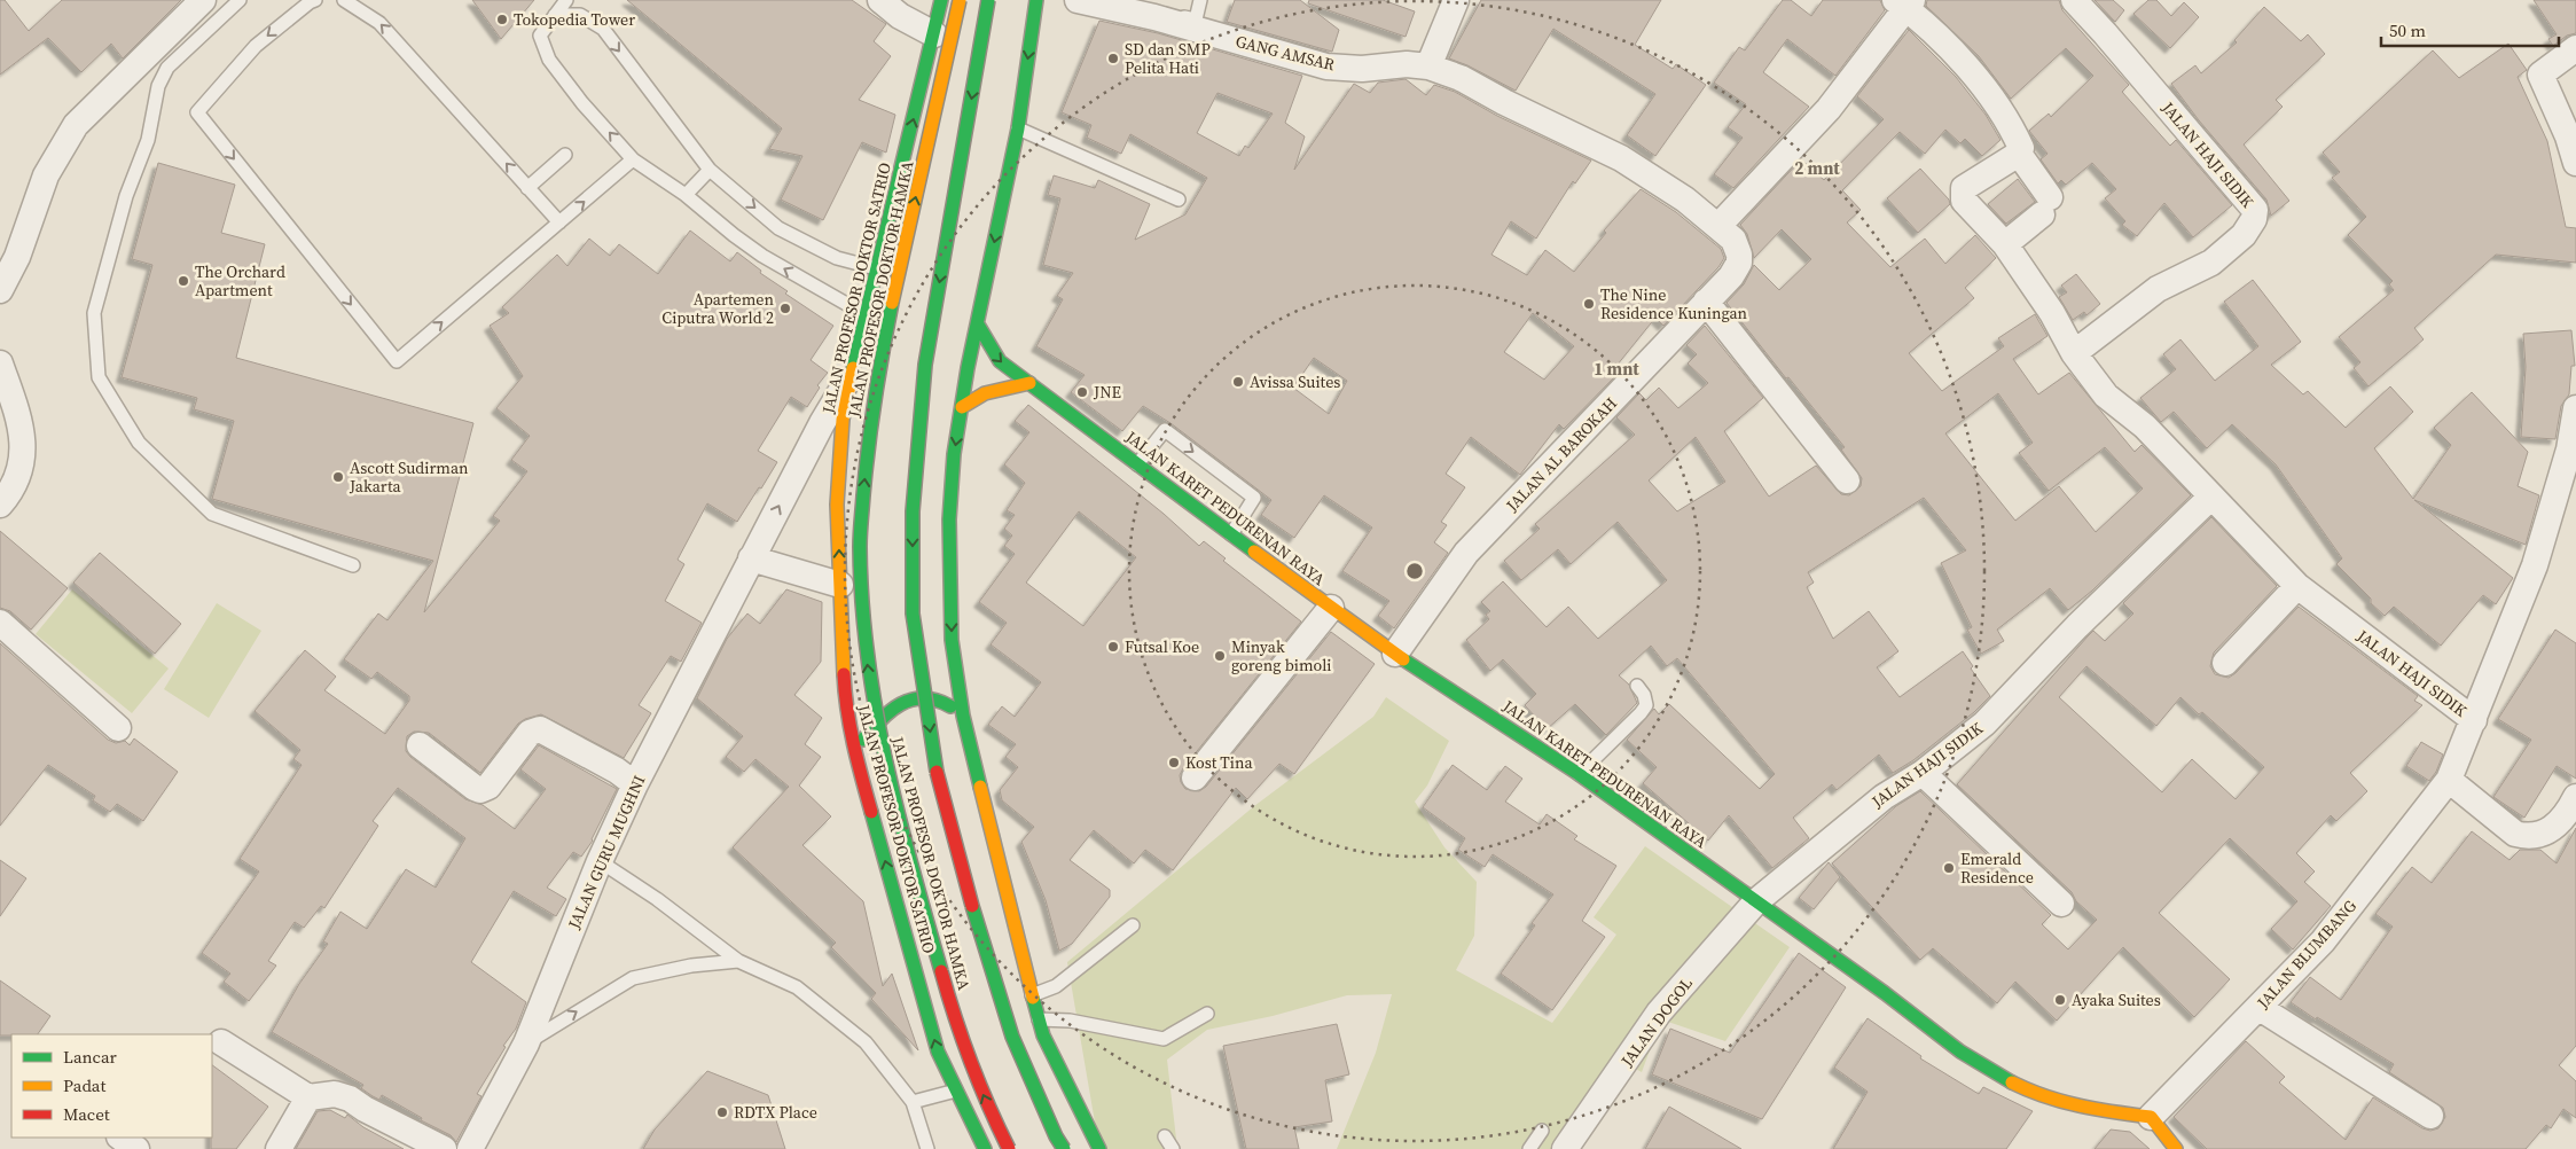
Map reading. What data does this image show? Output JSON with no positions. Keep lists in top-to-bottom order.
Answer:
{
  "streets": {
    "main road": ["JALAN PROFESOR DOKTOR SATRIO", "JALAN PROFESOR DOKTOR HAMKA", "JALAN KARET PEDURENAN RAYA"],
    "street": [
      "GANG AMSAR",
      "JALAN HAJI SIDIK",
      "JALAN AL BAROKAH",
      "JALAN GURU MUGHNI",
      "JALAN BLUMBANG",
      "JALAN DOGOL"
    ]
  },
  "crossings": [
    ["GANG AMSAR", "JALAN AL BAROKAH"],
    ["JALAN HAJI SIDIK", "JALAN KARET PEDURENAN RAYA"],
    ["JALAN HAJI SIDIK", "JALAN BLUMBANG"],
    ["JALAN HAJI SIDIK", "JALAN DOGOL"],
    ["JALAN PROFESOR DOKTOR SATRIO", "JALAN GURU MUGHNI"],
    ["JALAN AL BAROKAH", "JALAN KARET PEDURENAN RAYA"],
    ["JALAN KARET PEDURENAN RAYA", "JALAN BLUMBANG"],
    ["JALAN KARET PEDURENAN RAYA", "JALAN DOGOL"]
  ],
  "places": [
    "Tokopedia Tower",
    "SD dan SMP Pelita Hati",
    "The Orchard Apartment",
    "The Nine Residence Kuningan",
    "Apartemen Ciputra World 2",
    "Avissa Suites",
    "JNE",
    "Ascott Sudirman Jakarta",
    "Futsal Koe",
    "Minyak goreng bimoli",
    "Kost Tina",
    "Emerald Residence",
    "Ayaka Suites",
    "RDTX Place"
  ],
  "legend": ["Lancar", "Padat", "Macet"],
  "scale_bar": "50 m",
  "rings": ["2 mnt", "1 mnt"]
}
